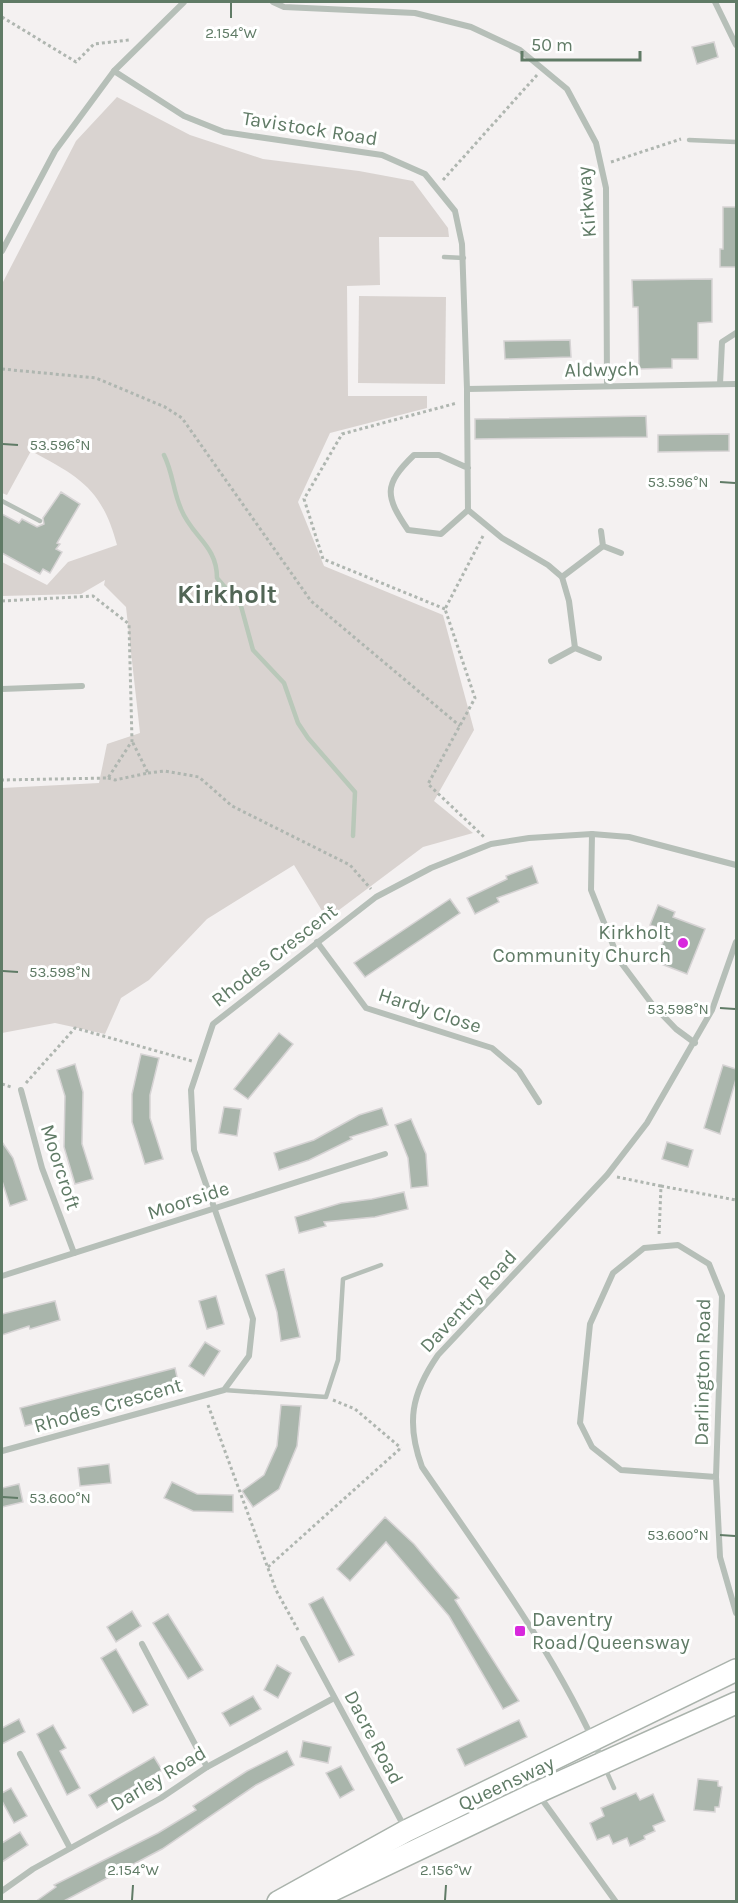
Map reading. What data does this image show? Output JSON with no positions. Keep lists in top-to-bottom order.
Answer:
{
  "streets": {
    "highway": ["Queensway"],
    "street": [
      "Tavistock Road",
      "Kirkway",
      "Aldwych",
      "Rhodes Crescent",
      "Hardy Close",
      "Moorcroft",
      "Moorside",
      "Daventry Road",
      "Darlington Road",
      "Dacre Road",
      "Darley Road"
    ]
  },
  "crossings": [
    ["Tavistock Road", "Aldwych"],
    ["Kirkway", "Aldwych"],
    ["Rhodes Crescent", "Hardy Close"],
    ["Rhodes Crescent", "Moorside"],
    ["Moorcroft", "Moorside"],
    ["Daventry Road", "Queensway"],
    ["Dacre Road", "Darley Road"],
    ["Dacre Road", "Queensway"]
  ],
  "districts": ["Kirkholt"],
  "places": {
    "other": ["Kirkholt Community Church"],
    "transit": ["Daventry Road/Queensway"]
  },
  "scale_bar": "50 m",
  "coordinates": [
    "2.154°W",
    "53.596°N",
    "53.598°N",
    "53.600°N",
    "2.156°W"
  ]
}
